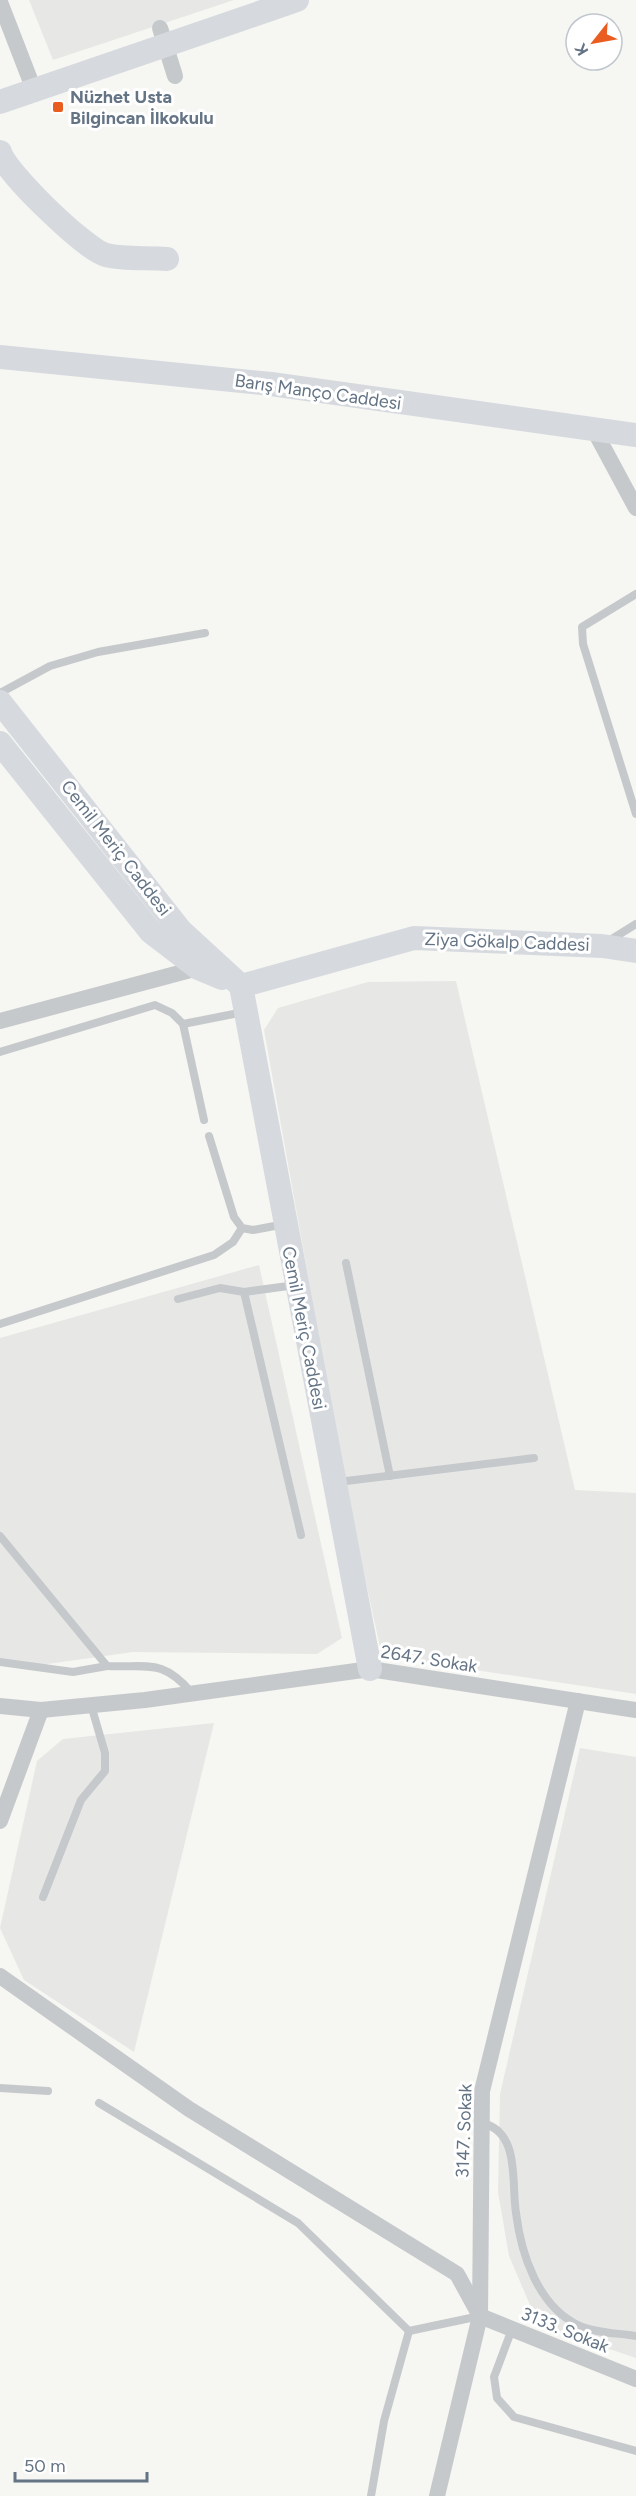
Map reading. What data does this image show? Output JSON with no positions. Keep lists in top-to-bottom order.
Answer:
{
  "streets": {
    "street": [
      "Barış Manço Caddesi",
      "Cemil Meriç Caddesi",
      "Ziya Gökalp Caddesi",
      "2647. Sokak",
      "3147. Sokak",
      "3133. Sokak"
    ]
  },
  "crossings": [
    ["Cemil Meriç Caddesi", "Ziya Gökalp Caddesi"],
    ["Cemil Meriç Caddesi", "2647. Sokak"],
    ["2647. Sokak", "3147. Sokak"],
    ["3147. Sokak", "3133. Sokak"]
  ],
  "places": {
    "transit": ["Nüzhet Usta Bilgincan İlkokulu"]
  },
  "scale_bar": "50 m",
  "north": "bottom left"
}
